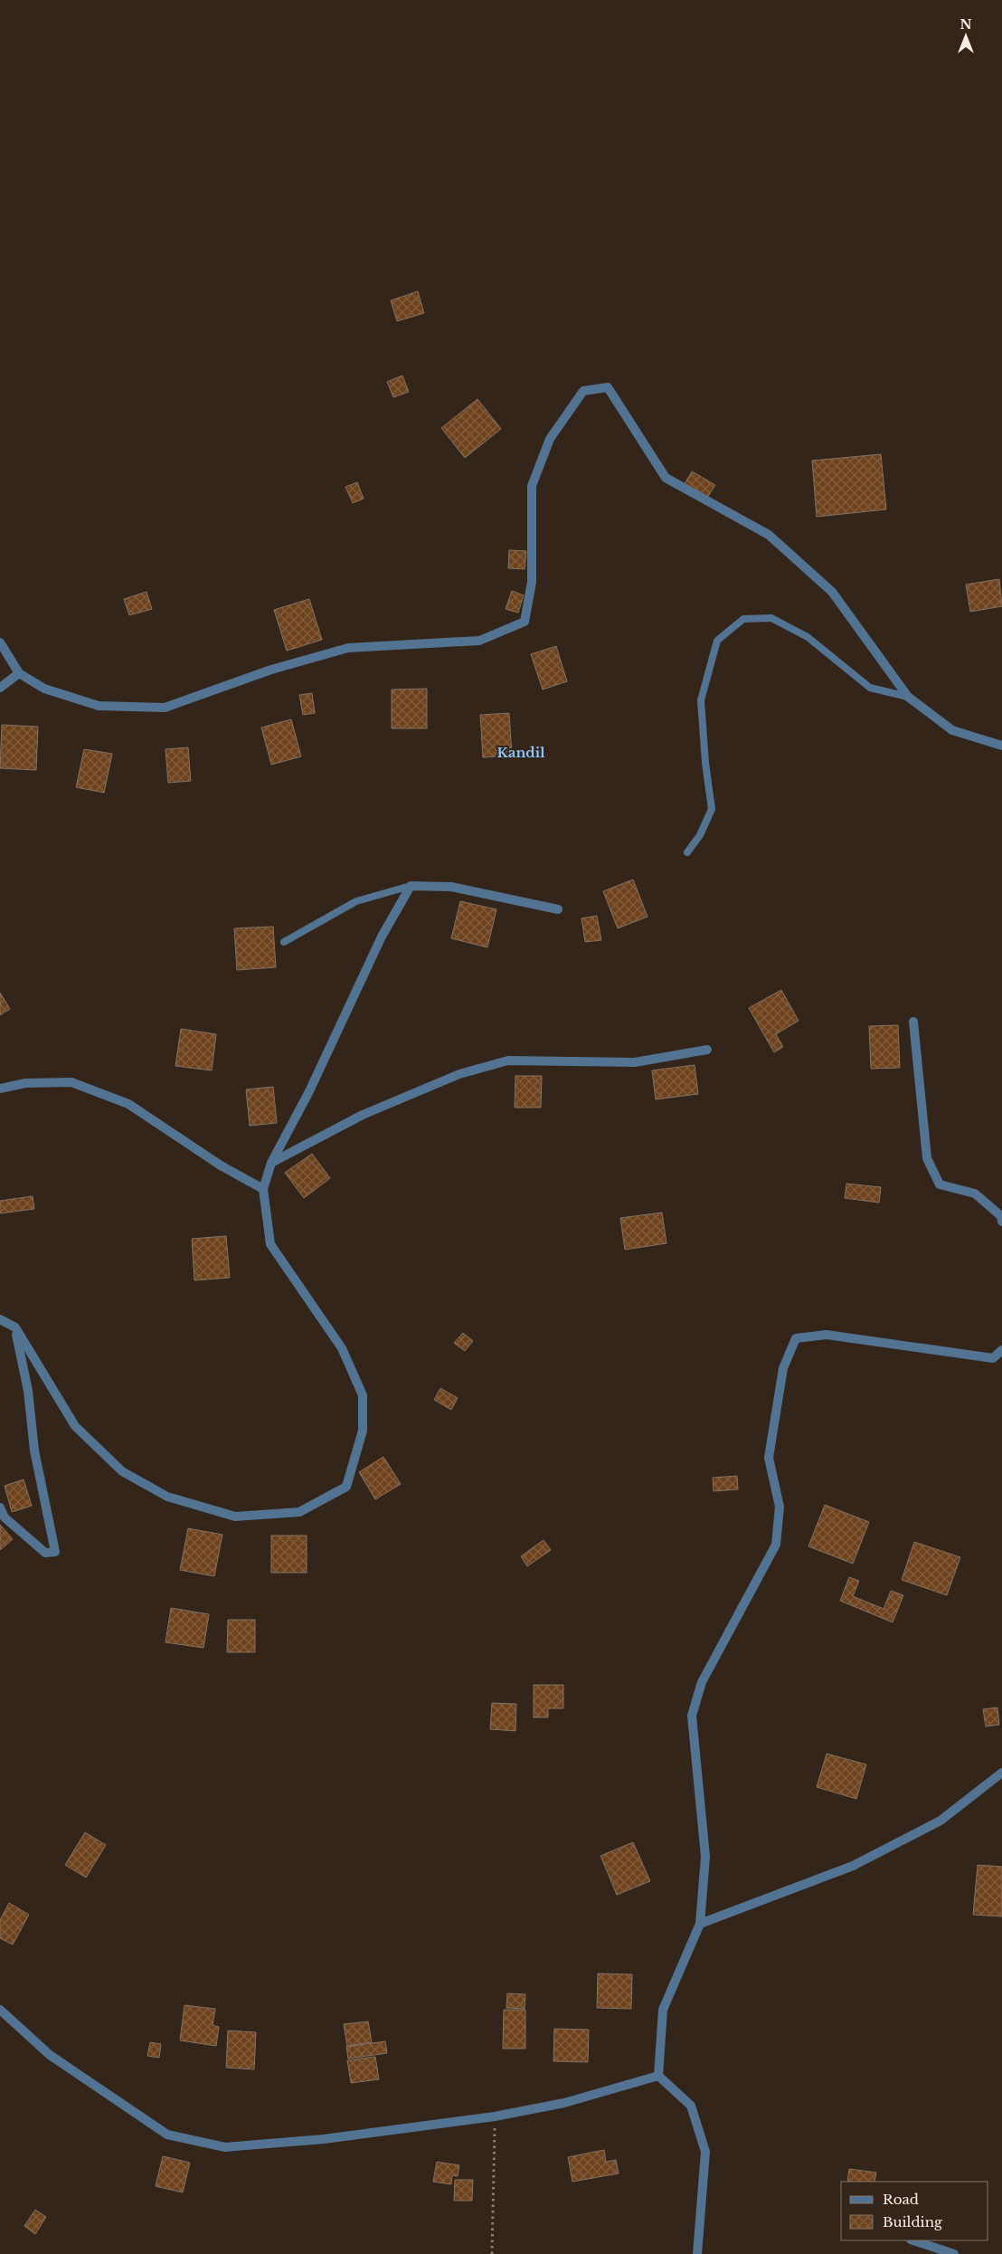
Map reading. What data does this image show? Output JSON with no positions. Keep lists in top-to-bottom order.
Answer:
{
  "districts": ["Kandil"],
  "legend": ["Road", "Building"],
  "north": "top"
}
